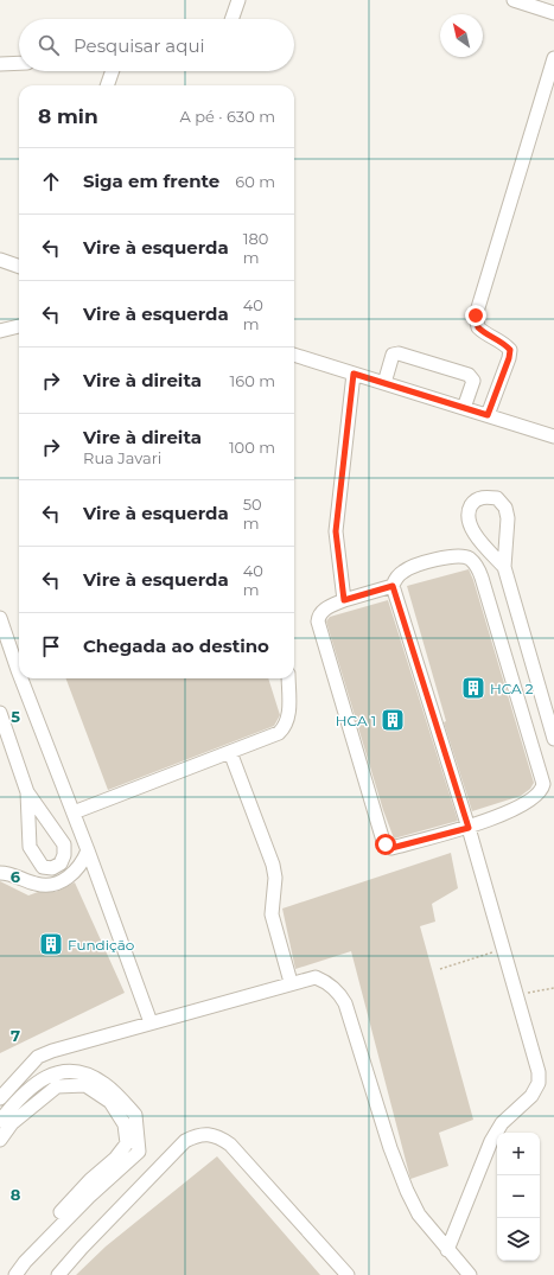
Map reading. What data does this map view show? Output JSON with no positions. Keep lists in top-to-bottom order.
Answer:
{
  "places": {
    "building": ["HCA 2", "HCA 1", "Fundição"]
  },
  "north": "top left",
  "page": {
    "search": "Pesquisar aqui",
    "heading": ["8 min", "A pé · 630 m"],
    "list": [
      ["Siga em frente", "60 m"],
      ["Vire à esquerda", "180 m"],
      ["Vire à esquerda", "40 m"],
      ["Vire à direita", "160 m"],
      ["Vire à direita", "Rua Javari", "100 m"],
      ["Vire à esquerda", "50 m"],
      ["Vire à esquerda", "40 m"],
      "Chegada ao destino"
    ],
    "map_buttons": ["+", "−"]
  },
  "grid": {
    "rows": [
      "5",
      "6",
      "7",
      "8"
    ]
  }
}
